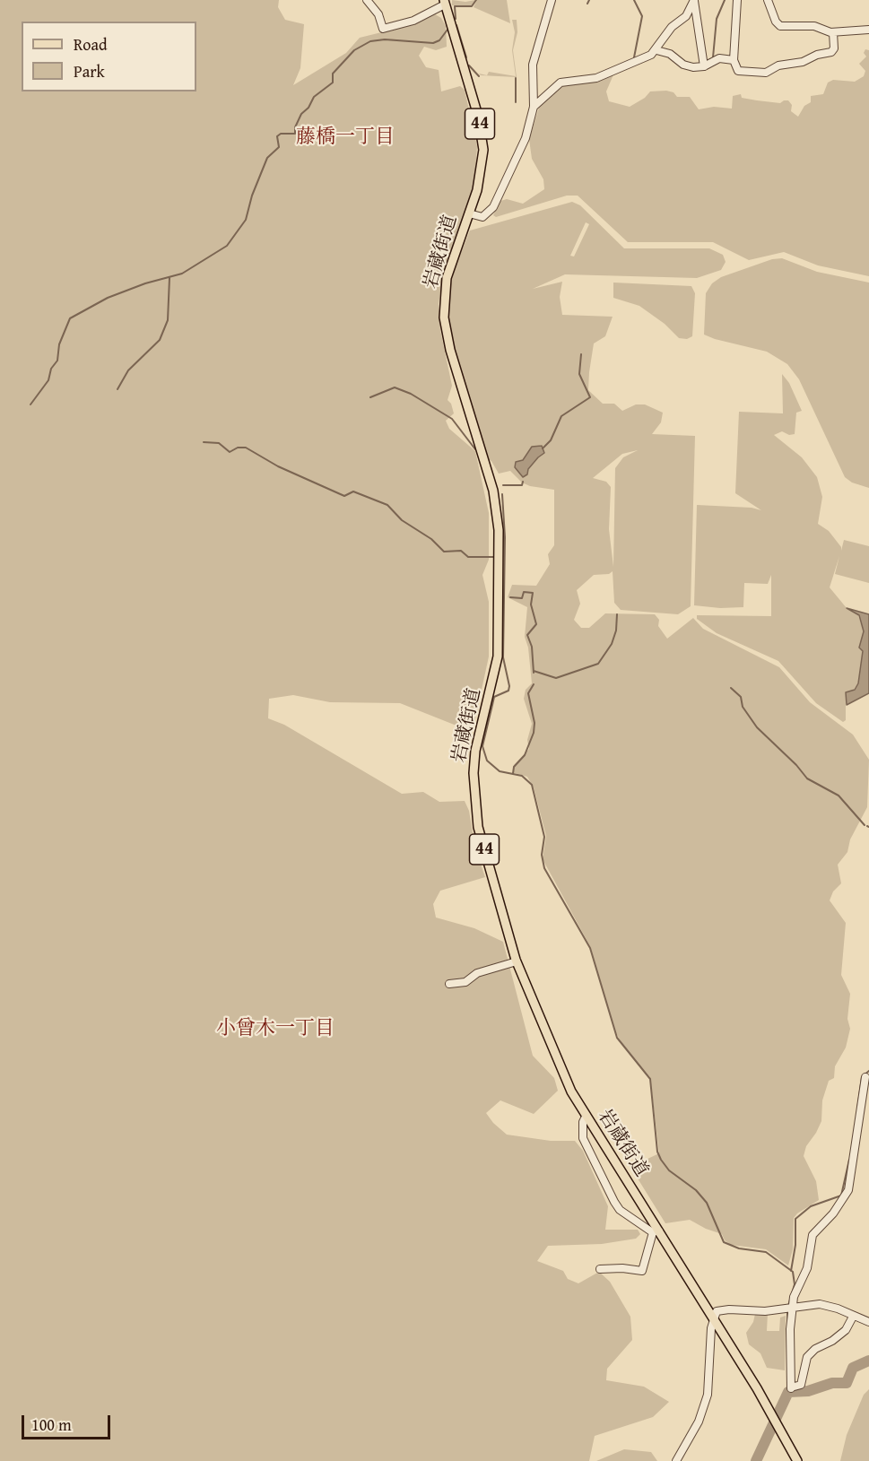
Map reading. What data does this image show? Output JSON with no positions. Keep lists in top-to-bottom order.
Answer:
{
  "streets": {
    "main road": ["44", "岩蔵街道"]
  },
  "districts": ["藤橋一丁目", "小曾木一丁目"],
  "legend": ["Road", "Park"],
  "scale_bar": "100 m"
}
